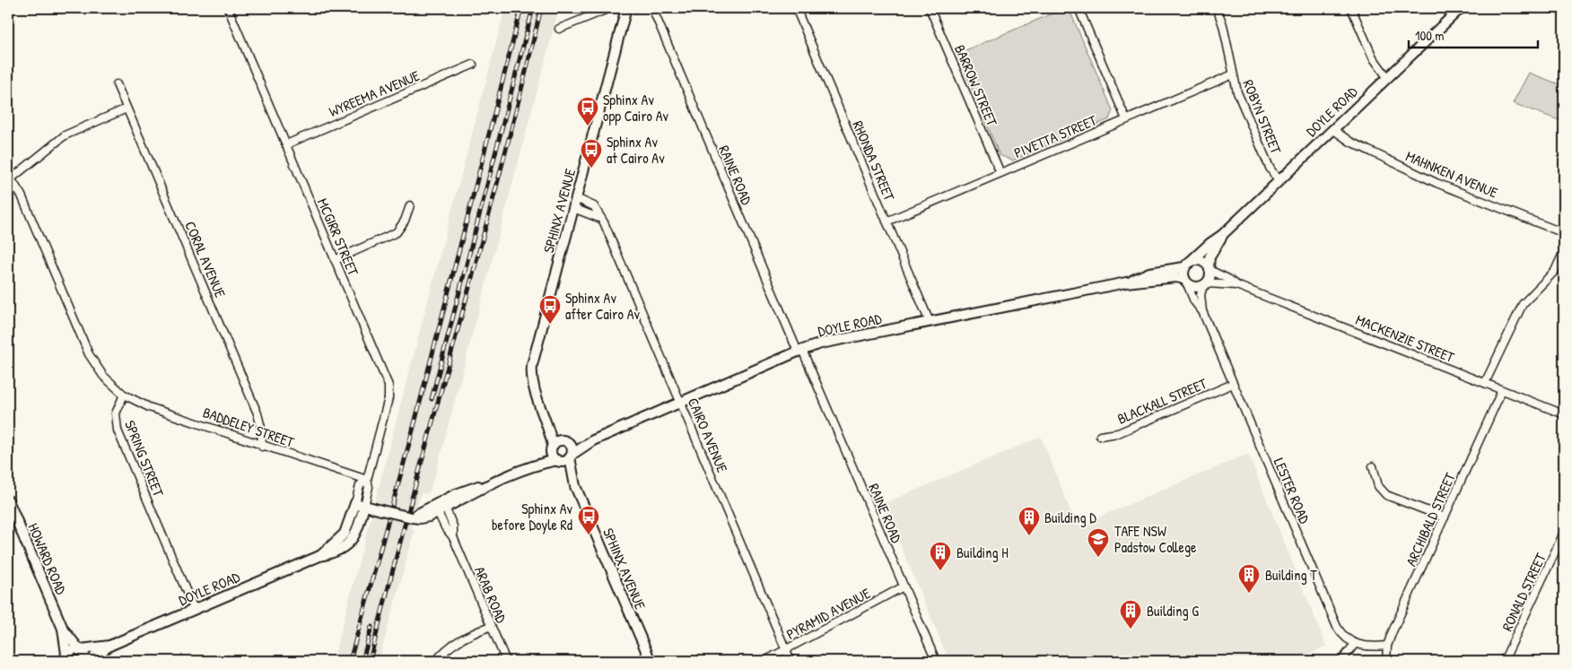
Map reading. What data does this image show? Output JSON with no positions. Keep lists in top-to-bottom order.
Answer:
{
  "streets": {
    "street": [
      "BARROW STREET",
      "WYREEMA AVENUE",
      "DOYLE ROAD",
      "ROBYN STREET",
      "PIVETTA STREET",
      "RHONDA STREET",
      "MAHNKEN AVENUE",
      "RAINE ROAD",
      "SPHINX AVENUE",
      "MCGIRR STREET",
      "CORAL AVENUE",
      "MACKENZIE STREET",
      "BLACKALL STREET",
      "BADDELEY STREET",
      "CAIRO AVENUE",
      "SPRING STREET",
      "LESTER ROAD",
      "ARCHIBALD STREET",
      "HOWARD ROAD",
      "RONALD STREET",
      "ARAB ROAD",
      "PYRAMID AVENUE"
    ]
  },
  "crossings": [
    ["BARROW STREET", "PIVETTA STREET"],
    ["WYREEMA AVENUE", "MCGIRR STREET"],
    ["DOYLE ROAD", "ROBYN STREET"],
    ["DOYLE ROAD", "RHONDA STREET"],
    ["DOYLE ROAD", "MAHNKEN AVENUE"],
    ["DOYLE ROAD", "RAINE ROAD"],
    ["DOYLE ROAD", "SPHINX AVENUE"],
    ["DOYLE ROAD", "MCGIRR STREET"],
    ["DOYLE ROAD", "MACKENZIE STREET"],
    ["DOYLE ROAD", "BADDELEY STREET"],
    ["DOYLE ROAD", "CAIRO AVENUE"],
    ["DOYLE ROAD", "SPRING STREET"],
    ["DOYLE ROAD", "LESTER ROAD"],
    ["DOYLE ROAD", "HOWARD ROAD"],
    ["ROBYN STREET", "PIVETTA STREET"],
    ["PIVETTA STREET", "RHONDA STREET"],
    ["RAINE ROAD", "PYRAMID AVENUE"],
    ["SPHINX AVENUE", "CAIRO AVENUE"],
    ["MCGIRR STREET", "BADDELEY STREET"],
    ["CORAL AVENUE", "BADDELEY STREET"],
    ["MACKENZIE STREET", "LESTER ROAD"],
    ["MACKENZIE STREET", "ARCHIBALD STREET"],
    ["BLACKALL STREET", "LESTER ROAD"],
    ["BADDELEY STREET", "SPRING STREET"],
    ["CAIRO AVENUE", "PYRAMID AVENUE"]
  ],
  "places": {
    "bus stop": [
      "Sphinx Av opp Cairo Av",
      "Sphinx Av at Cairo Av",
      "Sphinx Av after Cairo Av",
      "Sphinx Av before Doyle Rd"
    ],
    "building": [
      "Building D",
      "Building H",
      "Building T",
      "Building G"
    ],
    "school or university": ["TAFE NSW Padstow College"]
  },
  "scale_bar": "100 m"
}
